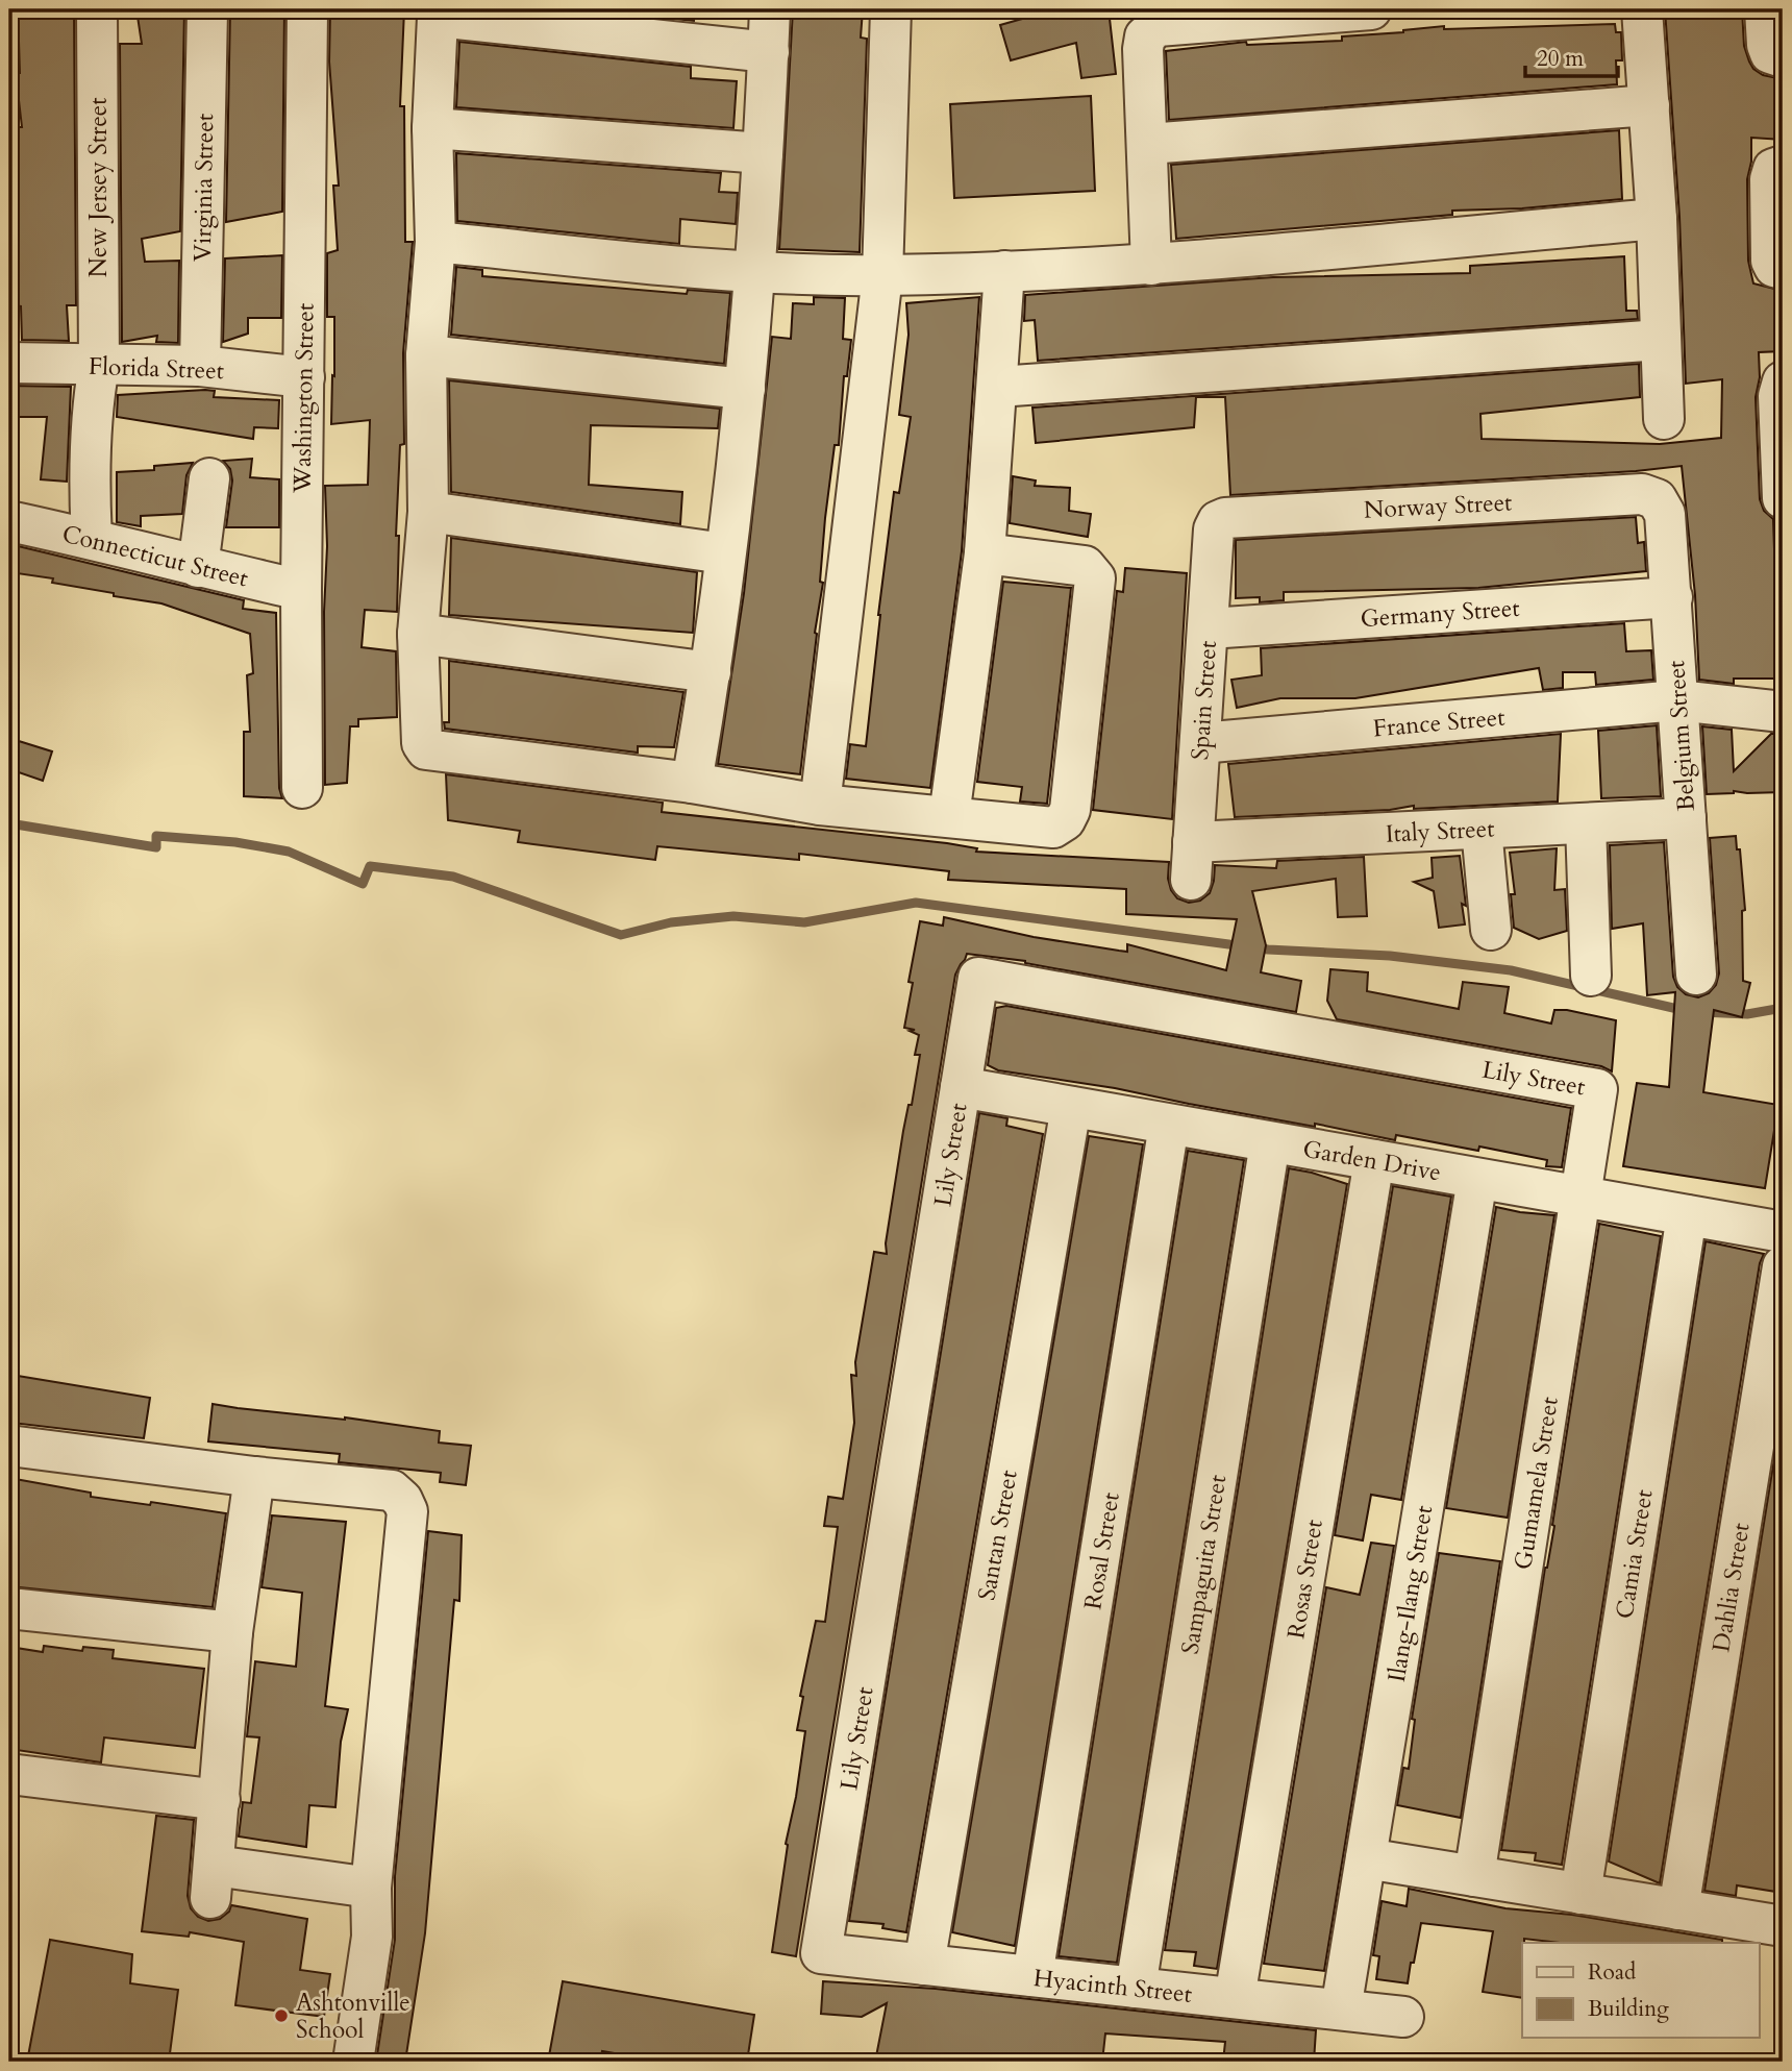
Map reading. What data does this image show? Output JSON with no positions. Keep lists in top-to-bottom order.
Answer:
{
  "streets": {
    "street": [
      "New Jersey Street",
      "Virginia Street",
      "Florida Street",
      "Washington Street",
      "Norway Street",
      "Connecticut Street",
      "Germany Street",
      "Spain Street",
      "France Street",
      "Belgium Street",
      "Italy Street",
      "Lily Street",
      "Garden Drive",
      "Gumamela Street",
      "Santan Street",
      "Rosal Street",
      "Camia Street",
      "Sampaguita Street",
      "Rosas Street",
      "Dahlia Street",
      "Ilang-Ilang Street",
      "Hyacinth Street"
    ]
  },
  "crossings": [
    ["New Jersey Street", "Florida Street"],
    ["New Jersey Street", "Connecticut Street"],
    ["Virginia Street", "Florida Street"],
    ["Florida Street", "Washington Street"],
    ["Washington Street", "Connecticut Street"],
    ["Norway Street", "Spain Street"],
    ["Norway Street", "Belgium Street"],
    ["Germany Street", "Spain Street"],
    ["Germany Street", "Belgium Street"],
    ["Spain Street", "France Street"],
    ["Spain Street", "Italy Street"],
    ["France Street", "Belgium Street"],
    ["Belgium Street", "Italy Street"],
    ["Lily Street", "Garden Drive"],
    ["Lily Street", "Gumamela Street"],
    ["Lily Street", "Hyacinth Street"],
    ["Garden Drive", "Gumamela Street"],
    ["Garden Drive", "Santan Street"],
    ["Garden Drive", "Rosal Street"],
    ["Garden Drive", "Camia Street"],
    ["Garden Drive", "Sampaguita Street"],
    ["Garden Drive", "Rosas Street"],
    ["Garden Drive", "Ilang-Ilang Street"],
    ["Santan Street", "Hyacinth Street"],
    ["Rosal Street", "Hyacinth Street"],
    ["Sampaguita Street", "Hyacinth Street"],
    ["Rosas Street", "Hyacinth Street"],
    ["Ilang-Ilang Street", "Hyacinth Street"]
  ],
  "places": ["Ashtonville School"],
  "legend": ["Road", "Building"],
  "scale_bar": "20 m"
}
